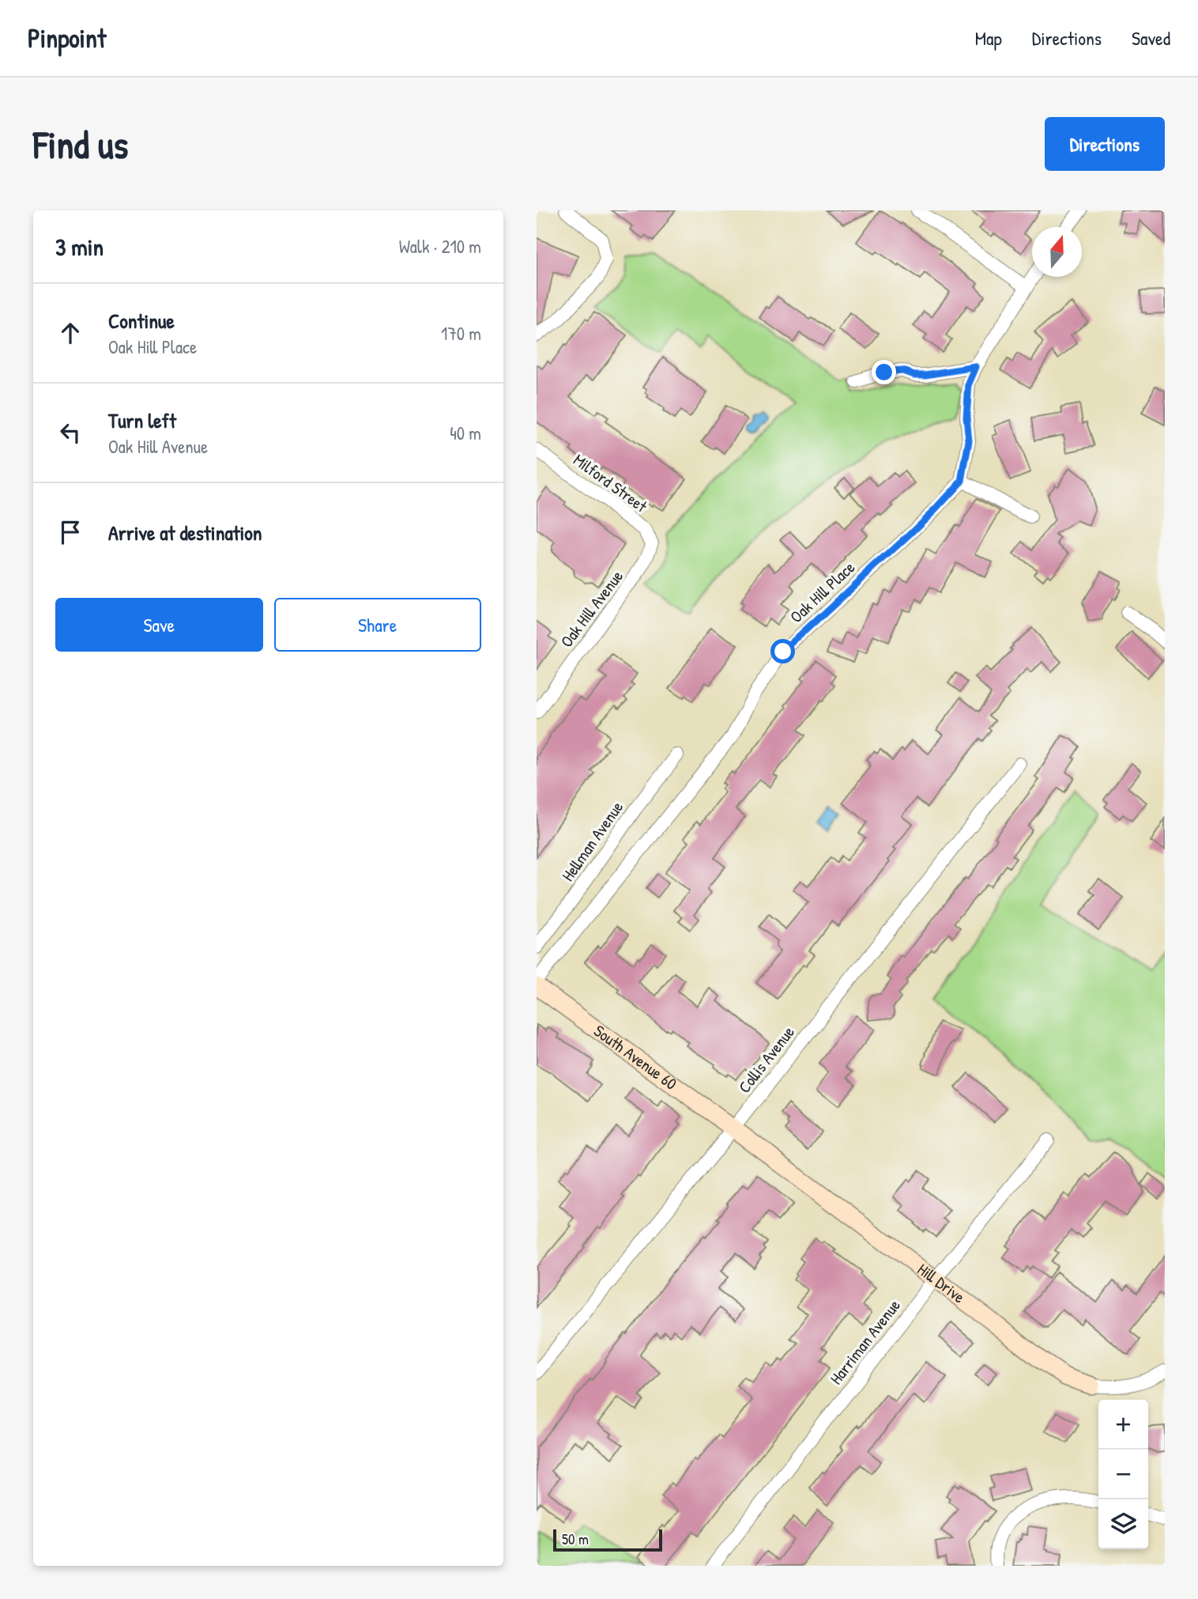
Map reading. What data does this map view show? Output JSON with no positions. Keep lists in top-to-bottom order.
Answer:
{
  "streets": {
    "street": [
      "Milford Street",
      "Oak Hill Place",
      "Oak Hill Avenue",
      "Hellman Avenue",
      "South Avenue 60",
      "Collis Avenue",
      "Hill Drive",
      "Harriman Avenue"
    ]
  },
  "crossings": [
    ["Milford Street", "Oak Hill Avenue"],
    ["South Avenue 60", "Collis Avenue"],
    ["South Avenue 60", "Hill Drive"],
    ["Collis Avenue", "Hill Drive"],
    ["Hill Drive", "Harriman Avenue"]
  ],
  "scale_bar": "50 m",
  "north": "top",
  "page": {
    "header": "Pinpoint",
    "nav": ["Map", "Directions", "Saved"],
    "buttons": [
      "Directions",
      ["Save", "Share"]
    ],
    "title": "Find us",
    "heading": ["3 min", "Walk · 210 m"],
    "list": [
      ["Continue", "Oak Hill Place", "170 m"],
      ["Turn left", "Oak Hill Avenue", "40 m"],
      "Arrive at destination"
    ],
    "map_buttons": ["+", "−"],
    "scale": "50 m"
  }
}
